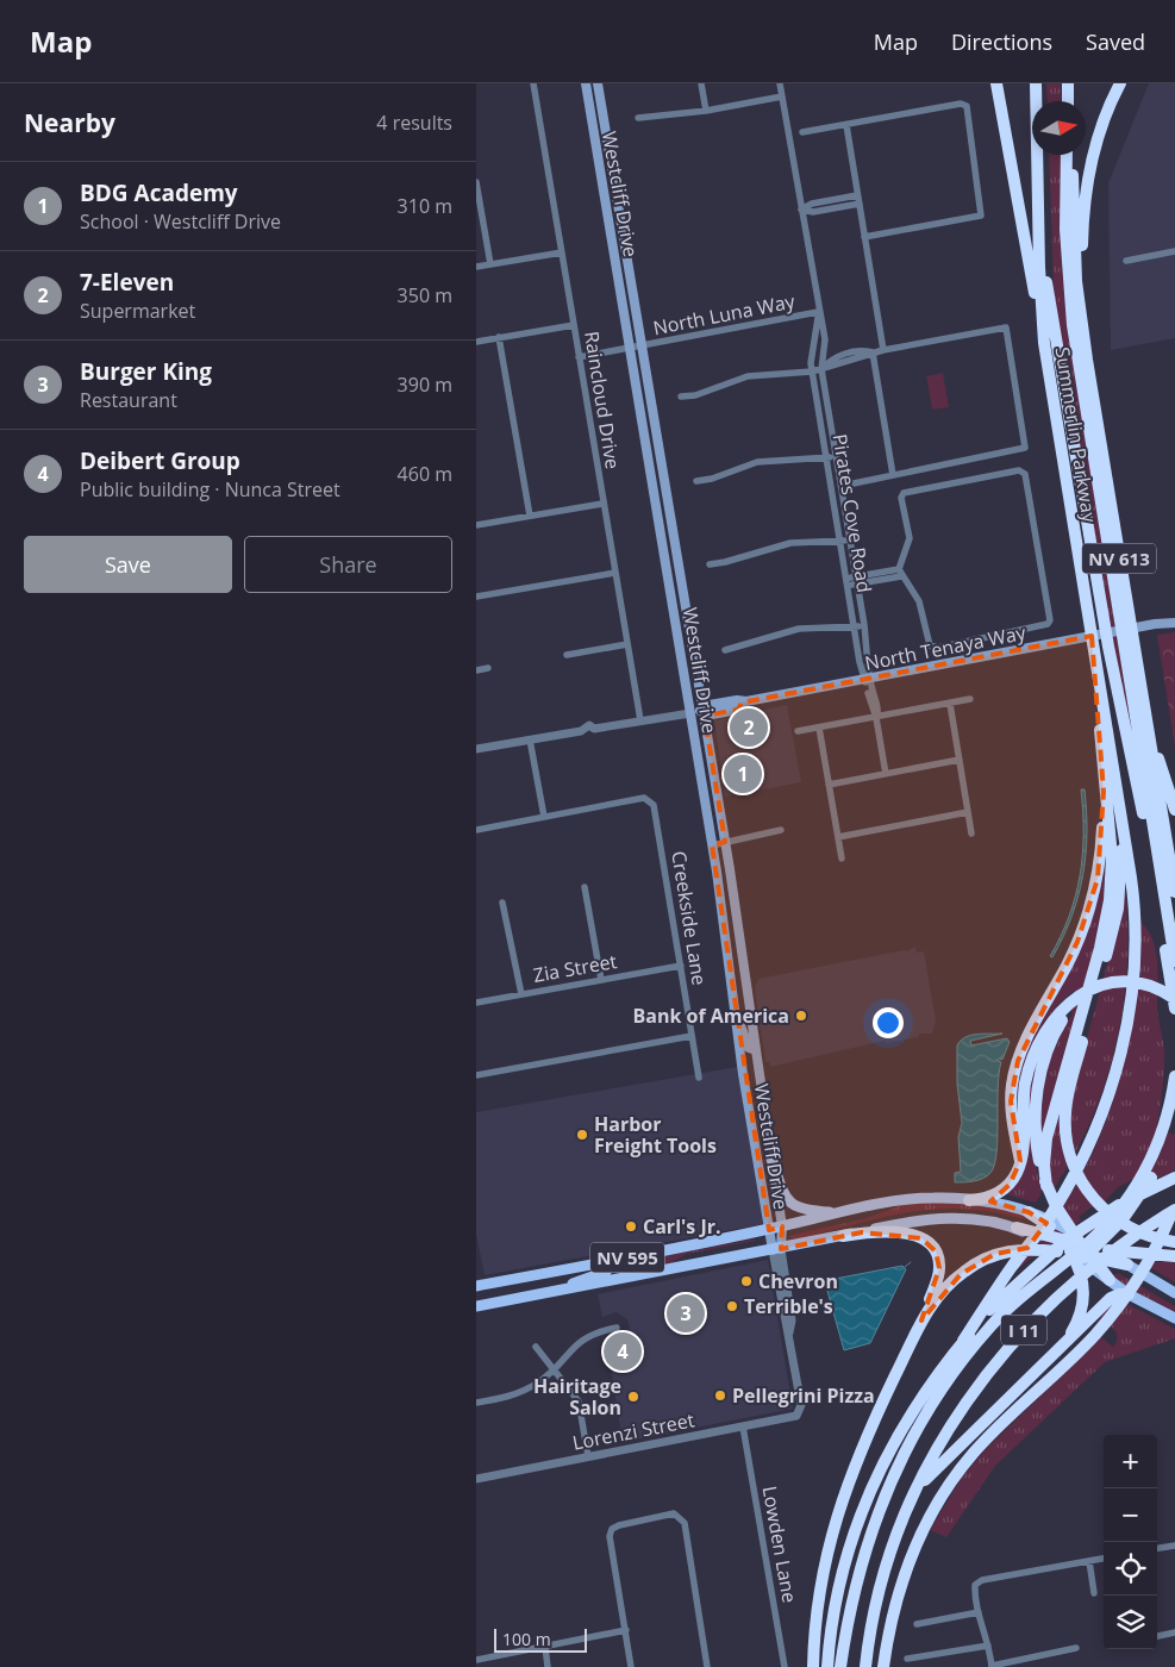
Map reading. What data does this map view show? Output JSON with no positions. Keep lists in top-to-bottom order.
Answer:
{
  "streets": {
    "highway": ["Summerlin Parkway", "NV 613", "I 11"],
    "main road": ["Westcliff Drive", "North Tenaya Way", "NV 595"],
    "street": [
      "North Luna Way",
      "Raincloud Drive",
      "Pirates Cove Road",
      "Creekside Lane",
      "Zia Street",
      "Lorenzi Street",
      "Lowden Lane"
    ]
  },
  "crossings": [
    ["Westcliff Drive", "North Luna Way"],
    ["Westcliff Drive", "North Tenaya Way"],
    ["Westcliff Drive", "NV 595"],
    ["Westcliff Drive", "Lorenzi Street"],
    ["North Luna Way", "Raincloud Drive"],
    ["North Luna Way", "Pirates Cove Road"],
    ["Pirates Cove Road", "North Tenaya Way"],
    ["Creekside Lane", "Zia Street"],
    ["Lorenzi Street", "Lowden Lane"]
  ],
  "places": [
    "Bank of America",
    "Harbor Freight Tools",
    "Carl's Jr.",
    "Chevron",
    "Terrible's",
    "Pellegrini Pizza",
    "Hairitage Salon"
  ],
  "scale_bar": "100 m",
  "north": "right",
  "page": {
    "header": "Map",
    "nav": ["Map", "Directions", "Saved"],
    "heading": ["Nearby", "4 results"],
    "list": [
      {
        "mark": "1",
        "name": "BDG Academy",
        "note": "School · Westcliff Drive",
        "value": "310 m"
      },
      {
        "mark": "2",
        "name": "7-Eleven",
        "note": "Supermarket",
        "value": "350 m"
      },
      {
        "mark": "3",
        "name": "Burger King",
        "note": "Restaurant",
        "value": "390 m"
      },
      {
        "mark": "4",
        "name": "Deibert Group",
        "note": "Public building · Nunca Street",
        "value": "460 m"
      }
    ],
    "buttons": ["Save", "Share"],
    "pins": [
      "2",
      "1",
      "3",
      "4"
    ],
    "map_buttons": ["+", "−"],
    "scale": "100 m"
  }
}
